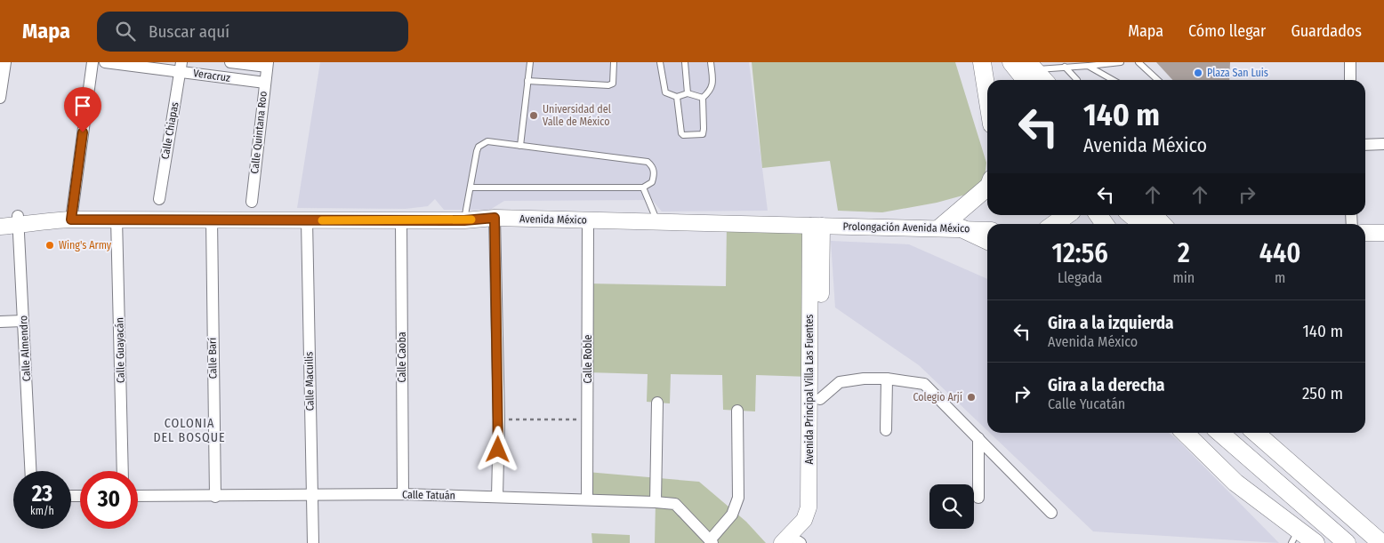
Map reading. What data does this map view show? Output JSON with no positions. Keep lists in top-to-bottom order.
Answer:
{
  "streets": {
    "main road": ["Avenida México", "Prolongación Avenida México", "Avenida Principal Villa Las Fuentes"],
    "street": [
      "Veracruz",
      "Calle Chiapas",
      "Calle Quintana Roo",
      "Calle Almendro",
      "Calle Guayacán",
      "Calle Caoba",
      "Calle Barí",
      "Calle Roble",
      "Calle Macuilis",
      "Calle Tatuán"
    ]
  },
  "crossings": [
    ["Veracruz", "Calle Chiapas"],
    ["Veracruz", "Calle Quintana Roo"],
    ["Avenida México", "Prolongación Avenida México"],
    ["Avenida México", "Calle Almendro"],
    ["Avenida México", "Calle Guayacán"],
    ["Avenida México", "Calle Caoba"],
    ["Avenida México", "Calle Barí"],
    ["Avenida México", "Calle Roble"],
    ["Avenida México", "Calle Macuilis"],
    ["Avenida México", "Avenida Principal Villa Las Fuentes"],
    ["Prolongación Avenida México", "Avenida Principal Villa Las Fuentes"],
    ["Calle Caoba", "Calle Tatuán"],
    ["Calle Barí", "Calle Tatuán"],
    ["Calle Roble", "Calle Tatuán"],
    ["Calle Macuilis", "Calle Tatuán"]
  ],
  "districts": ["COLONIA DEL BOSQUE"],
  "places": [
    "Plaza San Luis",
    "Universidad del Valle de México",
    "Wing's Army",
    "Colegio Arjí"
  ],
  "page": {
    "header": "Mapa",
    "search": "Buscar aquí",
    "nav": ["Mapa", "Cómo llegar", "Guardados"],
    "turn": ["140 m", "Avenida México"],
    "eta": [
      "12:56",
      "Llegada",
      "2",
      "min",
      "440",
      "m"
    ],
    "list": [
      {
        "name": "Gira a la izquierda",
        "note": "Avenida México",
        "value": "140 m"
      },
      {
        "name": "Gira a la derecha",
        "note": "Calle Yucatán",
        "value": "250 m"
      }
    ],
    "speed": "23 km/h",
    "limit": "30"
  }
}
